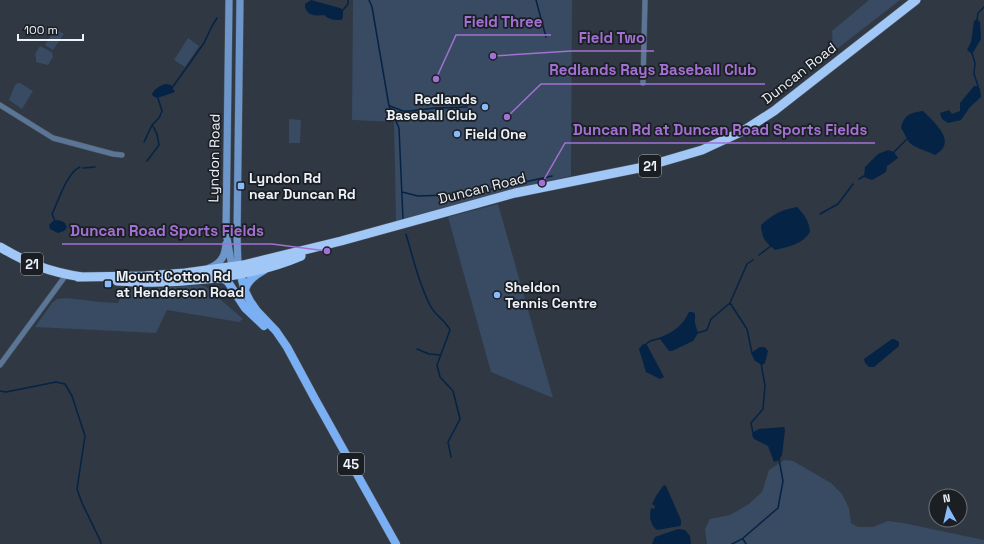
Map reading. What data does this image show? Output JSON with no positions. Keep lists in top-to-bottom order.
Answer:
{
  "streets": {
    "highway": ["Duncan Road", "21"],
    "main road": ["Lyndon Road", "45"]
  },
  "crossings": [
    ["Duncan Road", "Lyndon Road"],
    ["Duncan Road", "21"],
    ["Duncan Road", "45"],
    ["Lyndon Road", "21"],
    ["Lyndon Road", "45"],
    ["21", "45"]
  ],
  "places": {
    "other": [
      "Field Two",
      "Field Three",
      "Redlands Baseball Club",
      "Redlands Rays Baseball Club",
      "Field One",
      "Duncan Rd at Duncan Road Sports Fields",
      "Duncan Road Sports Fields",
      "Sheldon Tennis Centre"
    ],
    "transit": ["Lyndon Rd near Duncan Rd", "Mount Cotton Rd at Henderson Road"]
  },
  "scale_bar": "100 m",
  "north": "top"
}
